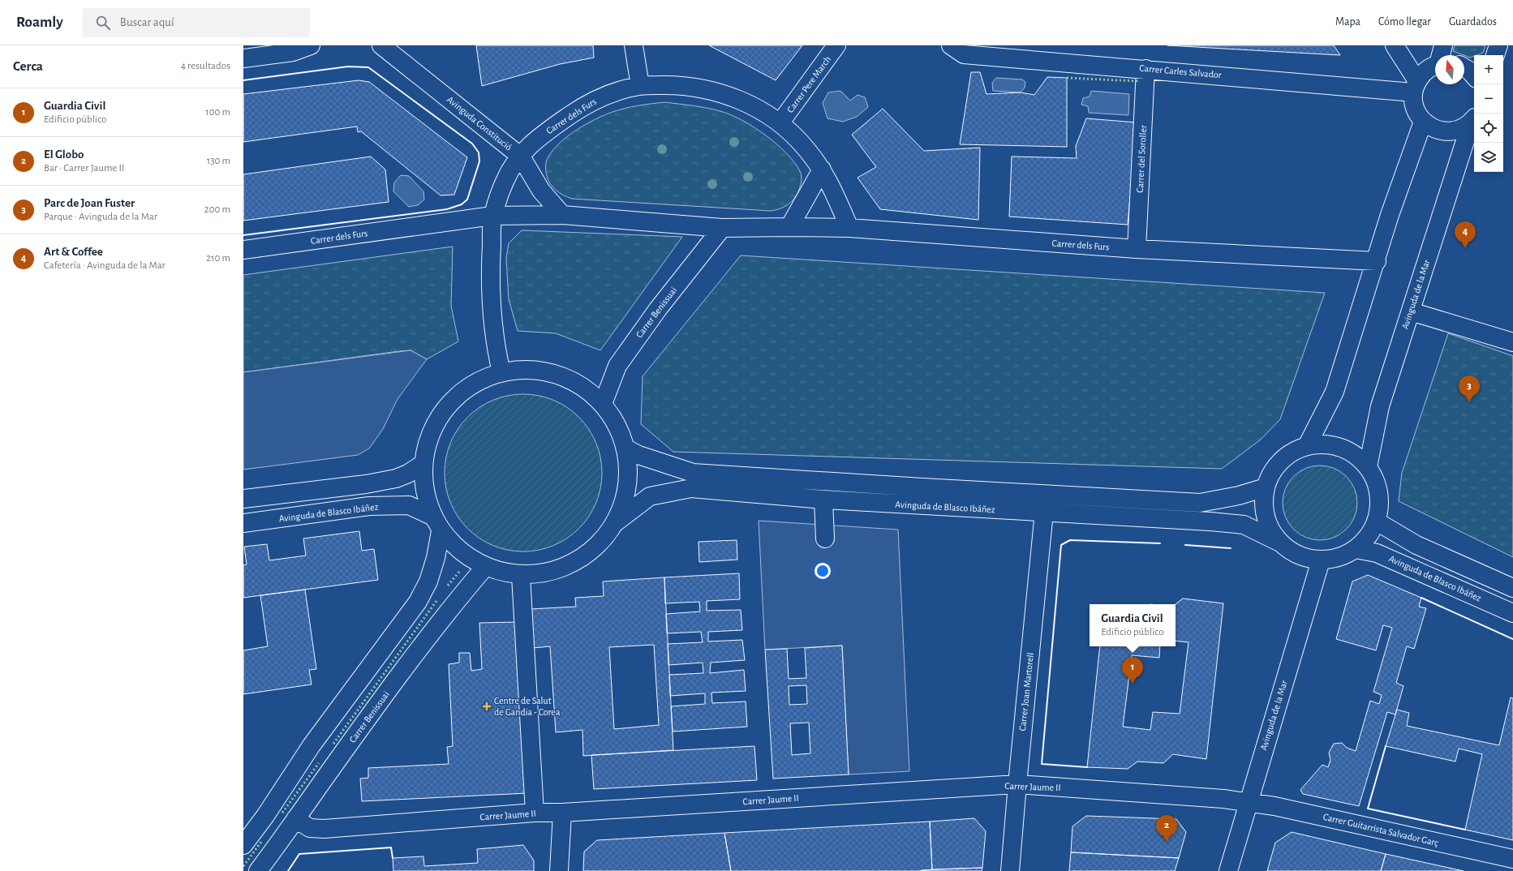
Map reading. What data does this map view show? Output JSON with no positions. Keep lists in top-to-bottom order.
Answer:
{
  "streets": {
    "street": [
      "Carrer Carles Salvador",
      "Carrer Pere March",
      "Carrer dels Furs",
      "Avinguda Constitució",
      "Carrer del Soroller",
      "Avinguda de la Mar",
      "Carrer Benissuai",
      "Avinguda de Blasco Ibáñez",
      "Carrer Joan Martorell",
      "Carrer Jaume II",
      "Carrer Guitarrista Salvador Garç"
    ]
  },
  "crossings": [
    ["Carrer Carles Salvador", "Carrer del Soroller"],
    ["Carrer Pere March", "Carrer dels Furs"],
    ["Carrer dels Furs", "Avinguda Constitució"],
    ["Carrer dels Furs", "Carrer del Soroller"],
    ["Carrer dels Furs", "Carrer Benissuai"],
    ["Avinguda de la Mar", "Avinguda de Blasco Ibáñez"],
    ["Avinguda de la Mar", "Carrer Jaume II"],
    ["Avinguda de la Mar", "Carrer Guitarrista Salvador Garç"],
    ["Carrer Benissuai", "Carrer Jaume II"],
    ["Avinguda de Blasco Ibáñez", "Carrer Joan Martorell"],
    ["Carrer Joan Martorell", "Carrer Jaume II"],
    ["Carrer Jaume II", "Carrer Guitarrista Salvador Garç"]
  ],
  "places": {
    "health": ["Centre de Salut de Gandia - Corea"]
  },
  "north": "top",
  "page": {
    "header": "Roamly",
    "search": "Buscar aquí",
    "nav": ["Mapa", "Cómo llegar", "Guardados"],
    "heading": ["Cerca", "4 resultados"],
    "map_buttons": ["+", "−"],
    "list": [
      {
        "mark": "1",
        "name": "Guardia Civil",
        "note": "Edificio público",
        "value": "100 m"
      },
      {
        "mark": "2",
        "name": "El Globo",
        "note": "Bar · Carrer Jaume II",
        "value": "130 m"
      },
      {
        "mark": "3",
        "name": "Parc de Joan Fuster",
        "note": "Parque · Avinguda de la Mar",
        "value": "200 m"
      },
      {
        "mark": "4",
        "name": "Art & Coffee",
        "note": "Cafetería · Avinguda de la Mar",
        "value": "210 m"
      }
    ],
    "pins": [
      "4",
      "3",
      "1",
      "2"
    ],
    "popup": ["Guardia Civil", "Edificio público"]
  }
}
